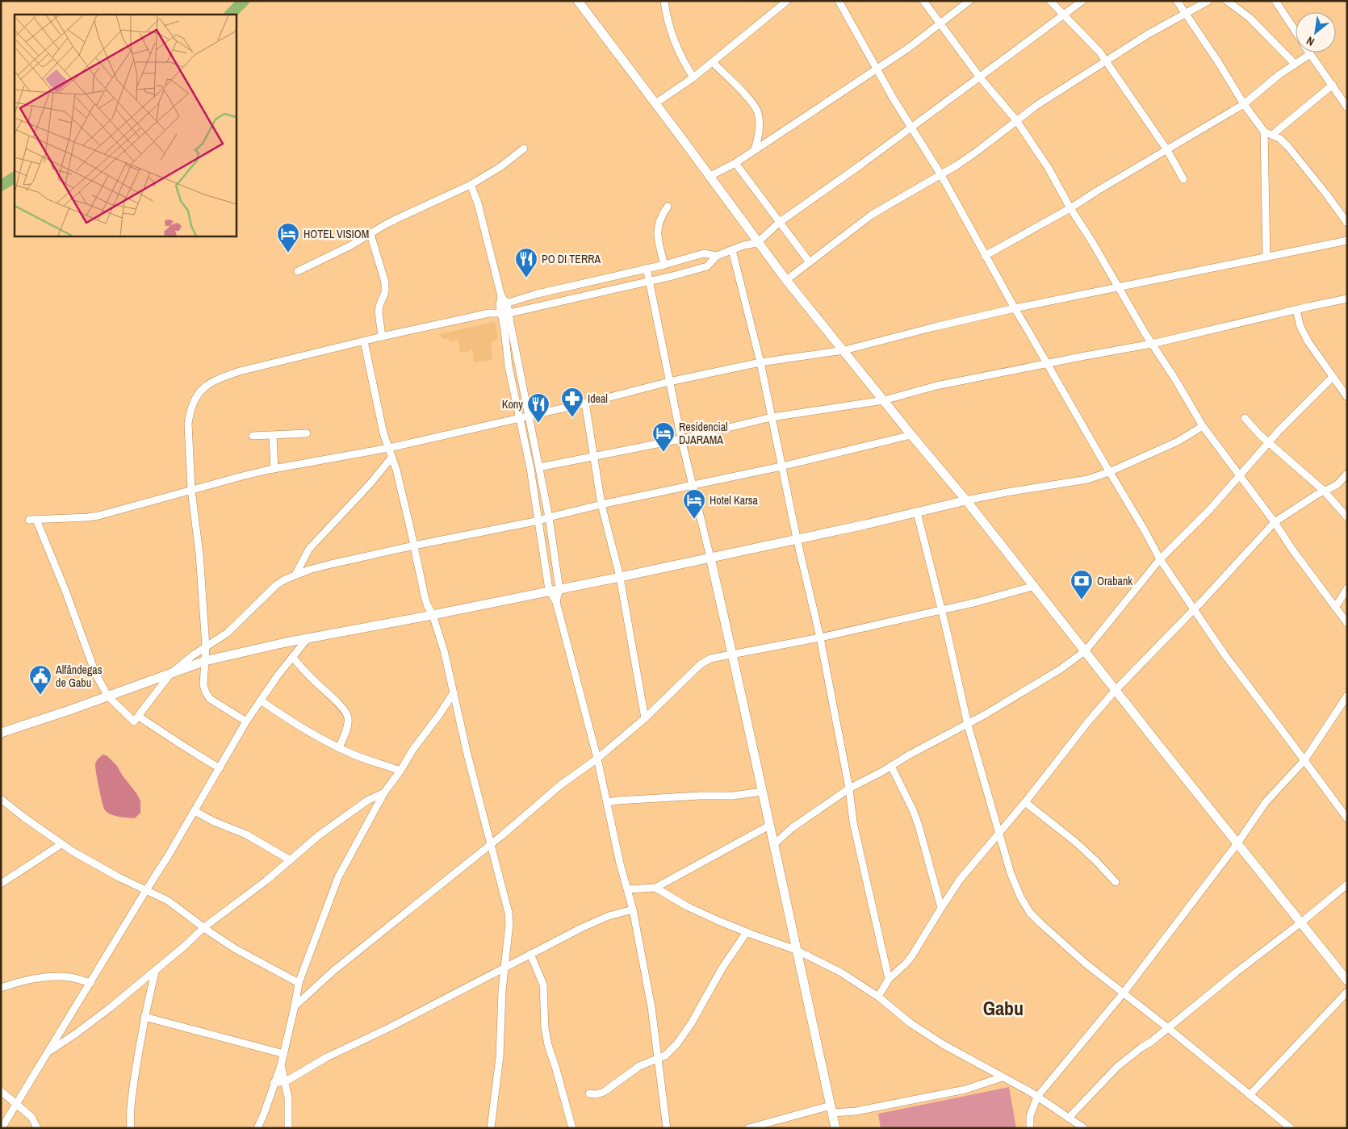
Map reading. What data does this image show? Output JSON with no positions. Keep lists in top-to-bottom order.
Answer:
{
  "districts": ["Gabu"],
  "places": {
    "hotel": ["HOTEL VISIOM", "Residencial DJARAMA", "Hotel Karsa"],
    "restaurant": ["PO DI TERRA", "Kony"],
    "pharmacy": ["Ideal"],
    "bank": ["Orabank"],
    "public building": ["Alfândegas de Gabu"]
  },
  "north": "bottom left"
}
